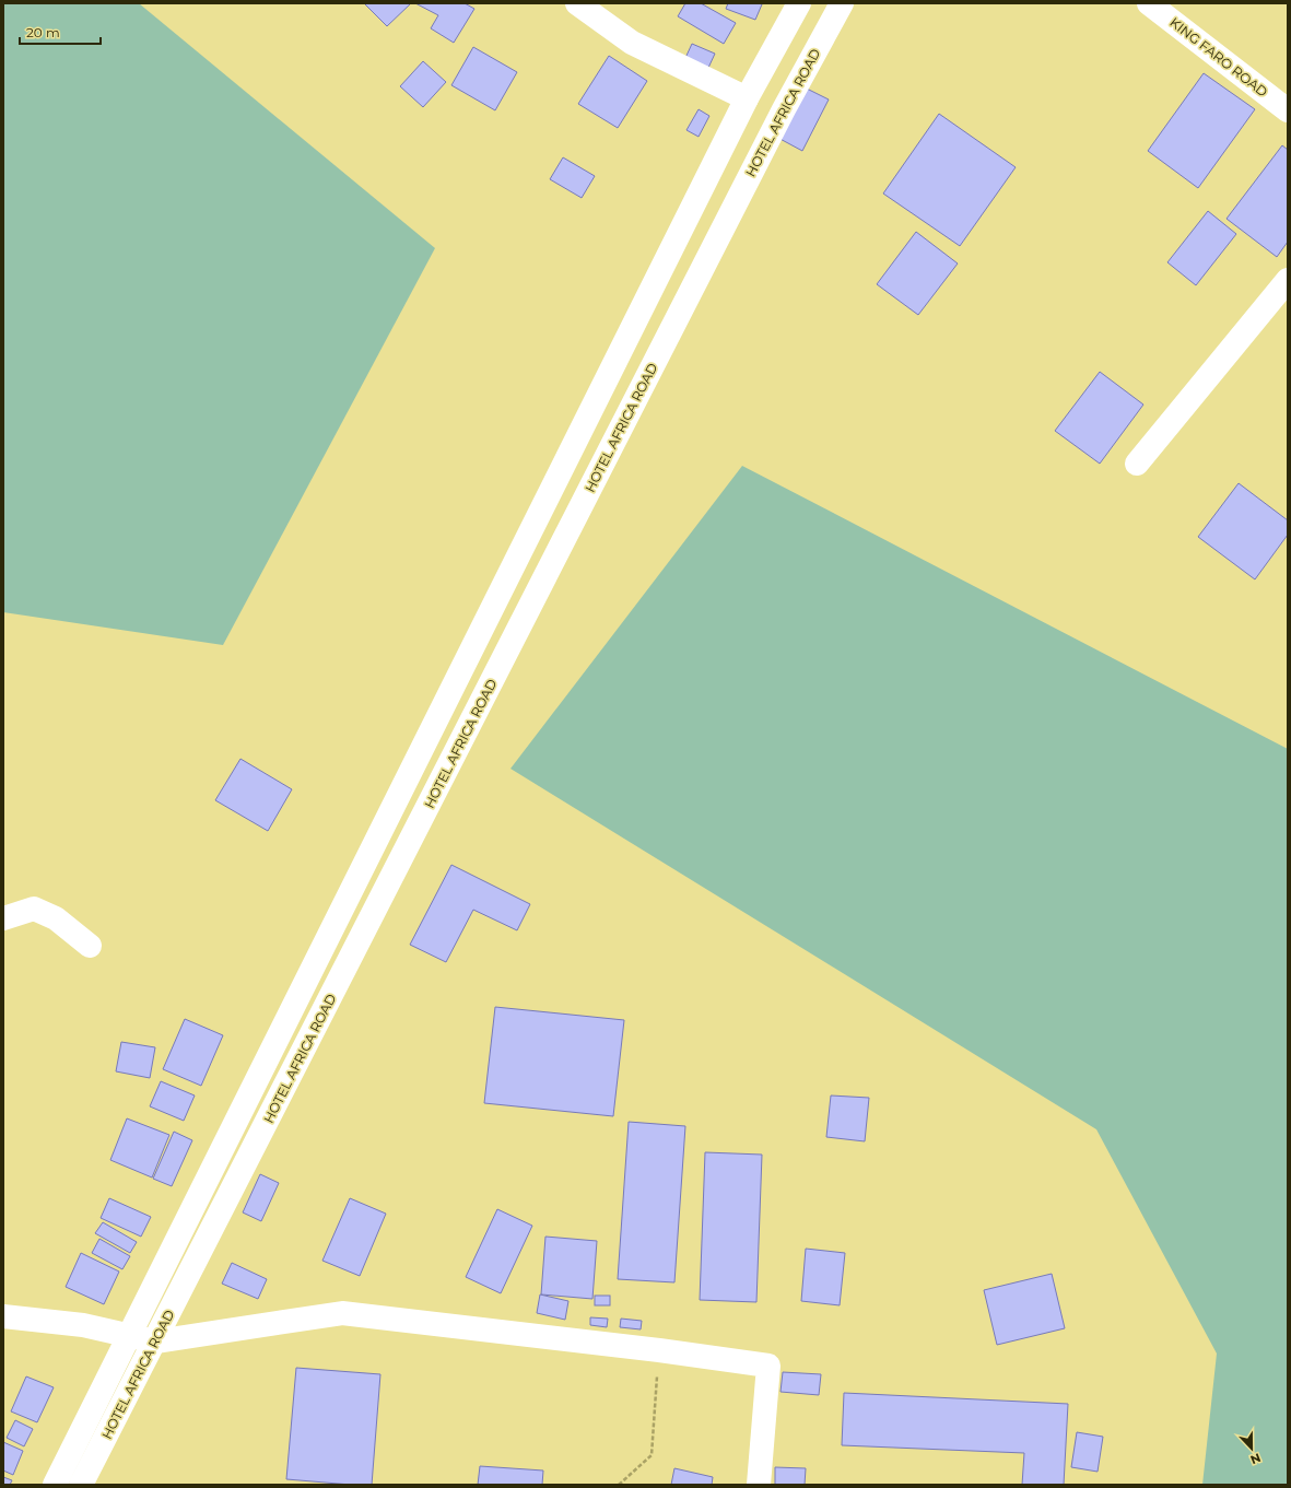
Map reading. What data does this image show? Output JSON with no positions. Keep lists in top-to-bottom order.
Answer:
{
  "streets": {
    "street": ["KING FARO ROAD", "HOTEL AFRICA ROAD"]
  },
  "scale_bar": "20 m",
  "north": "bottom"
}
